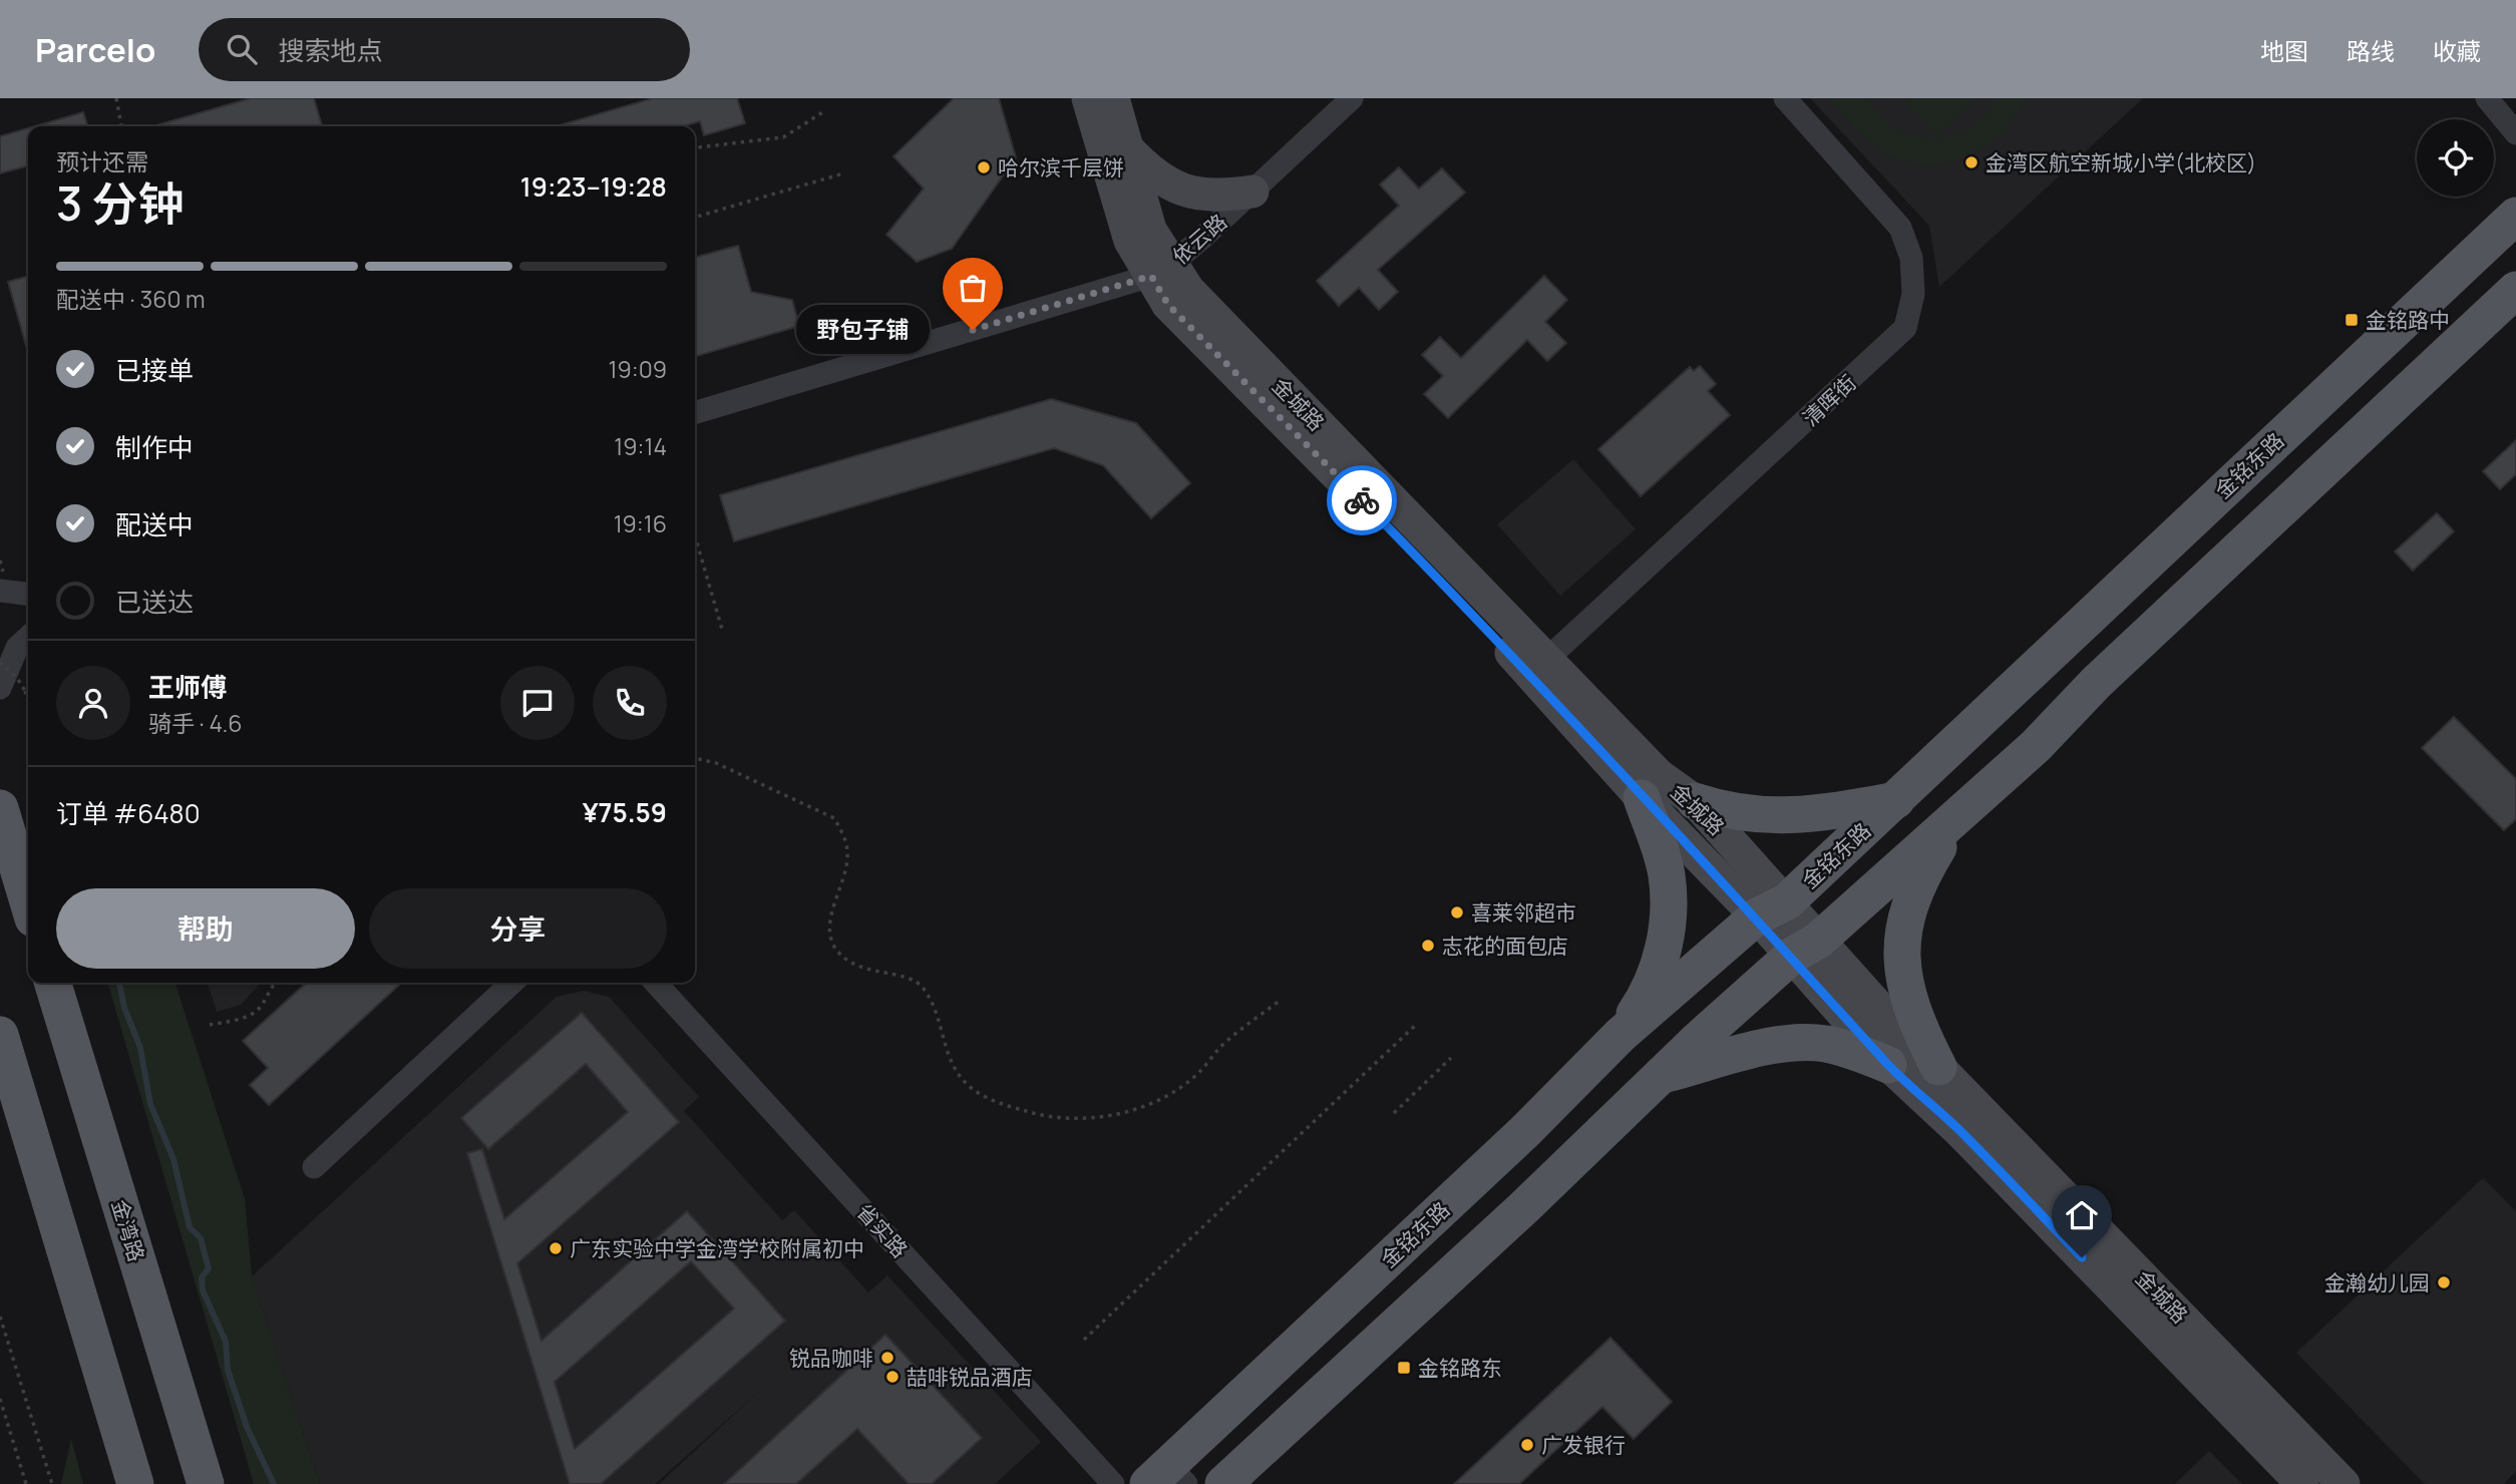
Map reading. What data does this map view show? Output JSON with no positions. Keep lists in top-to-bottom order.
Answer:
{
  "streets": {
    "main road": ["金铭东路", "金湾路"],
    "street": [
      "依云路",
      "清晖街",
      "金城路",
      "省实路"
    ]
  },
  "crossings": [
    ["依云路", "金城路"],
    ["清晖街", "金城路"],
    ["金城路", "金铭东路"]
  ],
  "places": {
    "other": [
      "金湾区航空新城小学(北校区)",
      "哈尔滨千层饼",
      "野包子铺",
      "喜莱邻超市",
      "志花的面包店",
      "广东实验中学金湾学校附属初中",
      "金瀚幼儿园",
      "锐品咖啡",
      "喆啡锐品酒店",
      "广发银行"
    ],
    "transit": ["金铭路中", "金铭路东"]
  },
  "page": {
    "header": "Parcelo",
    "search": "搜索地点",
    "nav": ["地图", "路线", "收藏"],
    "heading": ["3 分钟", "预计还需", "19:23–19:28"],
    "panel": [
      "王师傅",
      "骑手 · 4.6",
      "订单 #6480",
      "¥75.59"
    ],
    "bar": "配送中 · 360 m",
    "bubble": "野包子铺",
    "list": [
      ["已接单", "19:09"],
      ["制作中", "19:14"],
      ["配送中", "19:16"],
      "已送达"
    ],
    "buttons": ["帮助", "分享"]
  }
}
